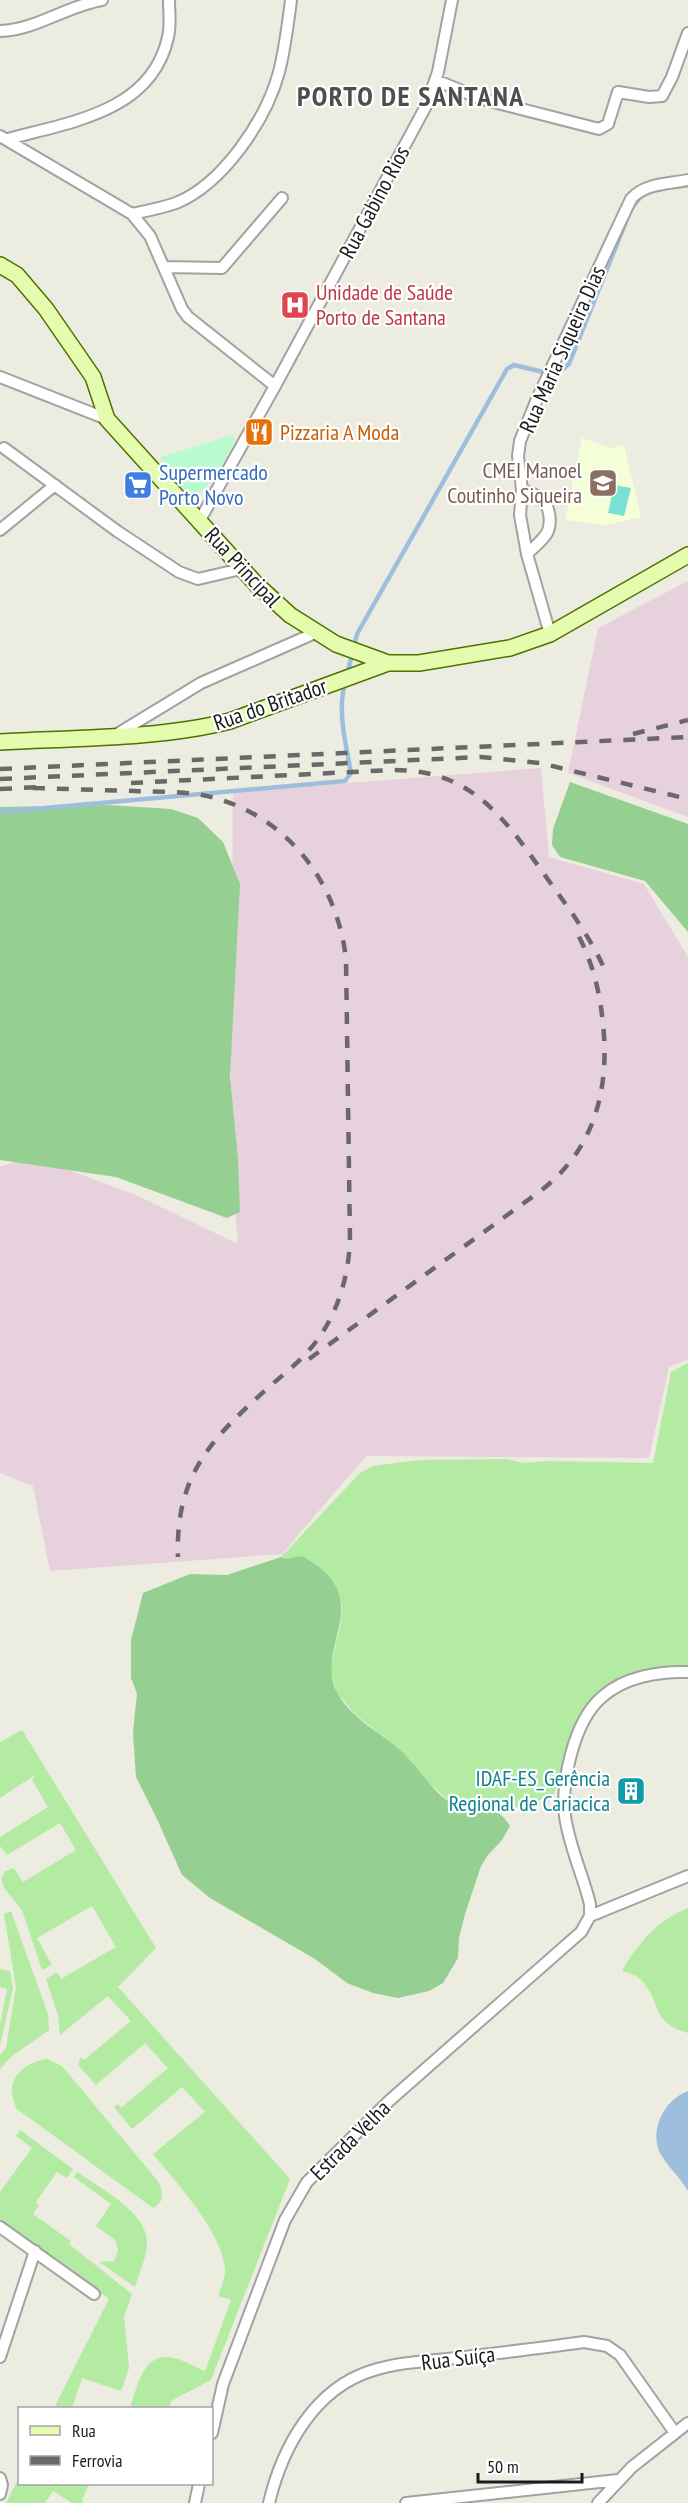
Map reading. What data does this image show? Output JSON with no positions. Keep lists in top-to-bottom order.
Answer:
{
  "streets": {
    "street": [
      "Rua Gabino Rios",
      "Rua Maria Siqueira Dias",
      "Rua Principal",
      "Rua do Britador",
      "Estrada Velha",
      "Rua Suíça"
    ]
  },
  "crossings": [
    ["Rua Gabino Rios", "Rua Principal"],
    ["Rua Principal", "Rua do Britador"]
  ],
  "districts": ["PORTO DE SANTANA"],
  "places": {
    "hospital": ["Unidade de Saúde Porto de Santana"],
    "restaurant": ["Pizzaria A Moda"],
    "school or university": ["CMEI Manoel Coutinho Siqueira"],
    "supermarket": ["Supermercado Porto Novo"],
    "building": ["IDAF-ES_Gerência Regional de Cariacica"]
  },
  "legend": ["Rua", "Ferrovia"],
  "scale_bar": "50 m"
}
